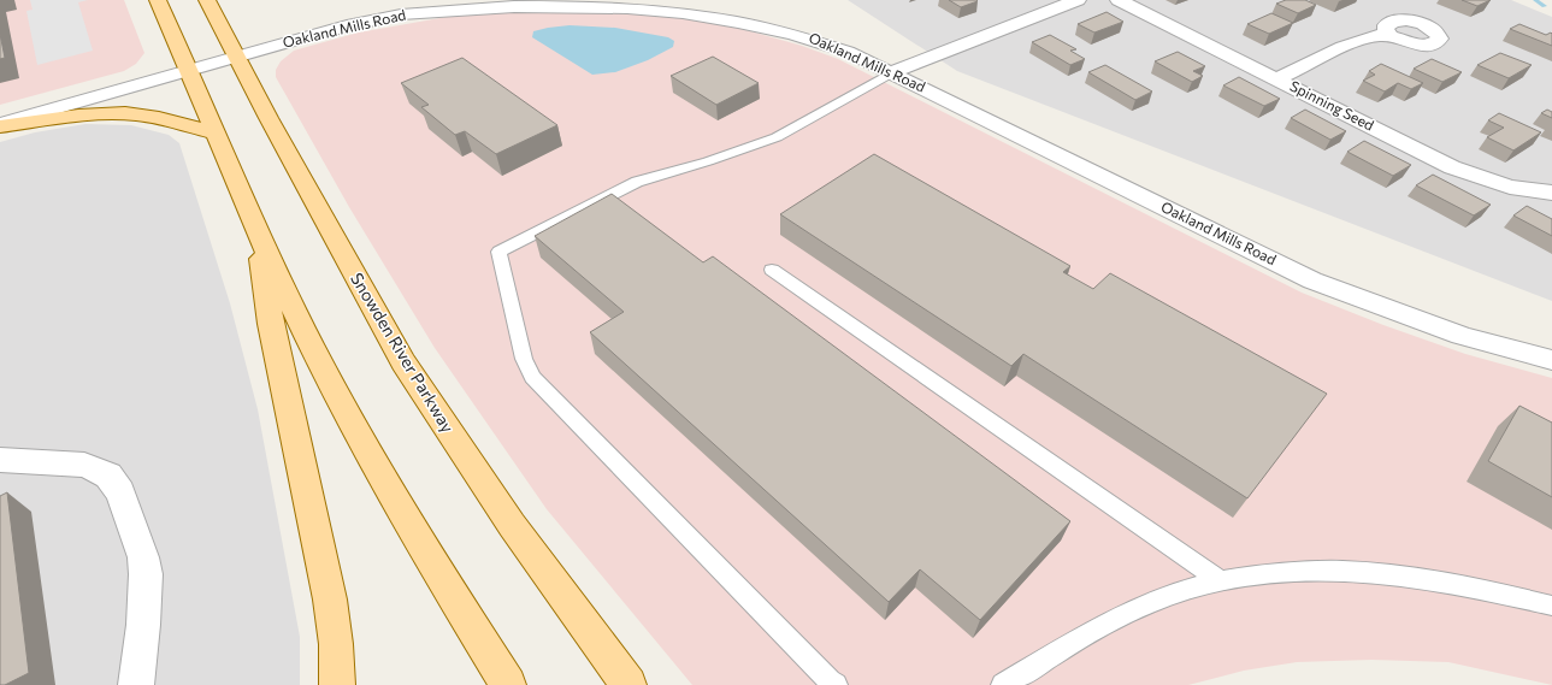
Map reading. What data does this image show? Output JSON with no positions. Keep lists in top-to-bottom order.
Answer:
{
  "streets": {
    "main road": ["Snowden River Parkway"],
    "street": ["Oakland Mills Road", "Spinning Seed"]
  },
  "crossings": [
    ["Oakland Mills Road", "Snowden River Parkway"]
  ]
}
